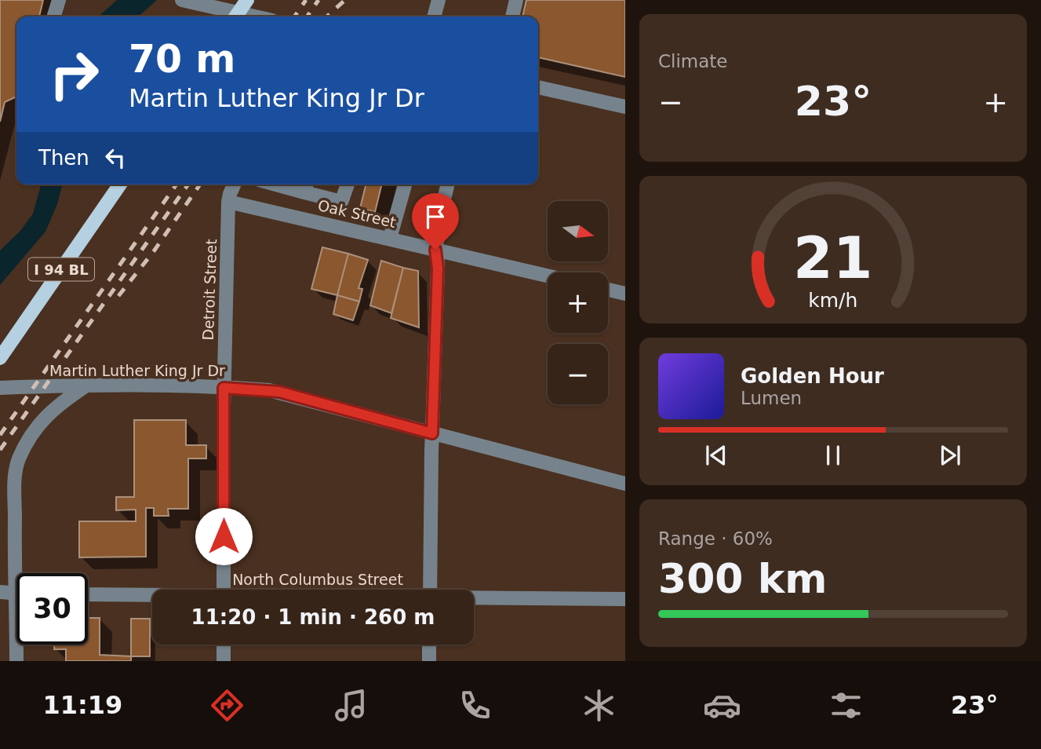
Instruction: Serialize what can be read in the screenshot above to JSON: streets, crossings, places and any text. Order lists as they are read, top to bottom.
{
  "streets": {
    "main road": ["I 94 BL"],
    "street": [
      "Oak Street",
      "Detroit Street",
      "Martin Luther King Jr Dr",
      "North Columbus Street"
    ]
  },
  "crossings": [
    ["Oak Street", "Detroit Street"],
    ["Detroit Street", "Martin Luther King Jr Dr"]
  ],
  "north": "right",
  "page": {
    "tile": [
      "Climate",
      ["Range · 60%", "300 km"]
    ],
    "turn": ["70 m", "Martin Luther King Jr Dr"],
    "heat": ["−", "23°", "+"],
    "then": "Then",
    "map_buttons": ["+", "−"],
    "song": ["Golden Hour", "Lumen"],
    "limit": "30",
    "trip": "11:20 · 1 min · 260 m",
    "tabs": ["11:19", "23°"],
    "gauge": ["21", "km/h"]
  }
}
